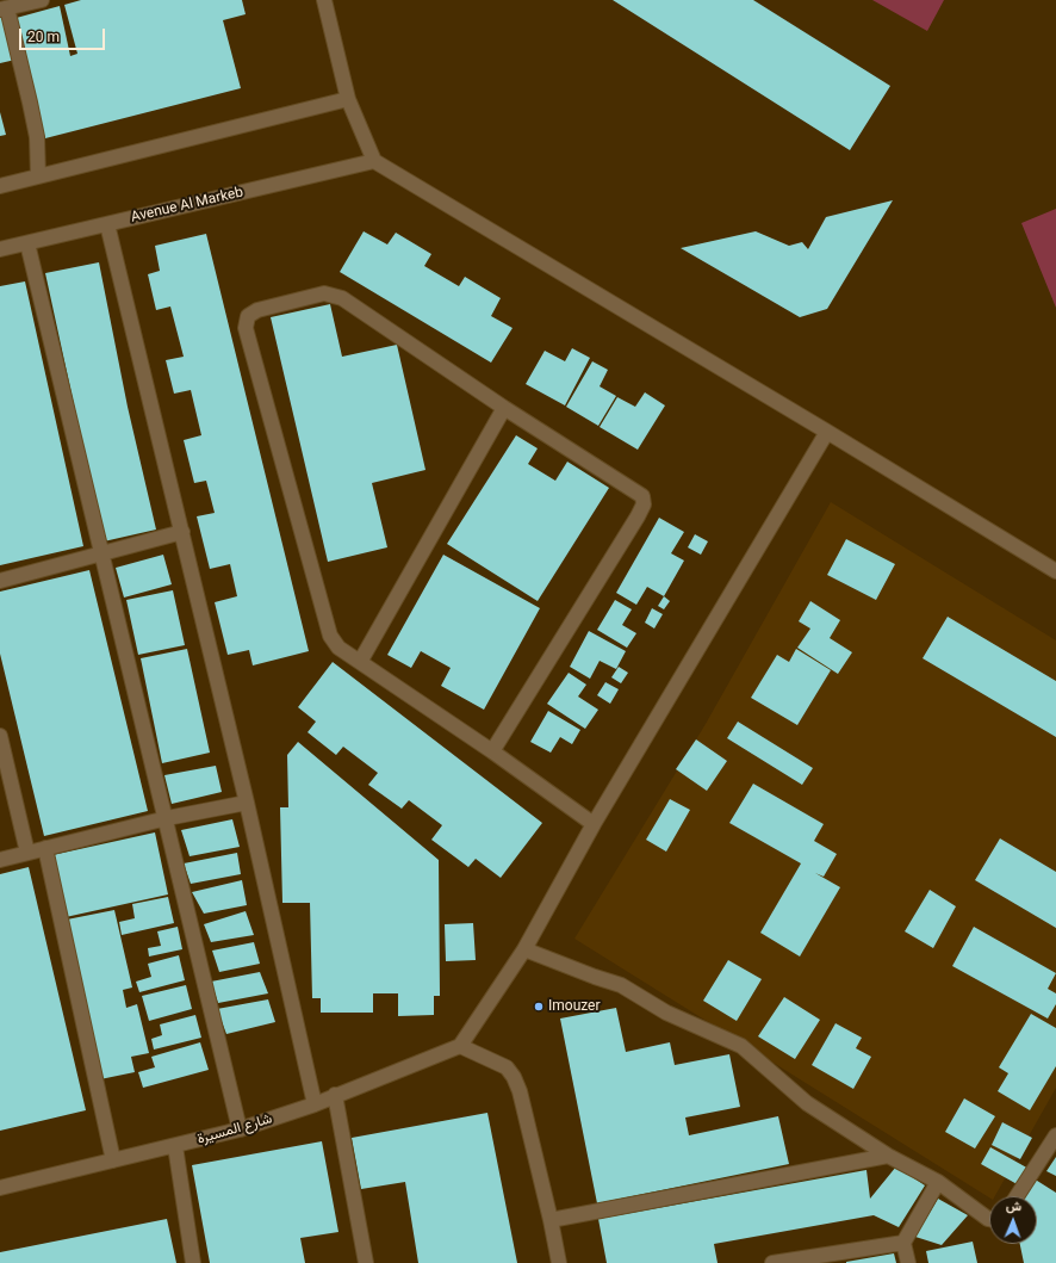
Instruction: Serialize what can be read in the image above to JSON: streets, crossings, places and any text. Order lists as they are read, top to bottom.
{
  "streets": {
    "street": ["Avenue Al Markeb", "شارع المسيرة"]
  },
  "places": ["Imouzer"],
  "scale_bar": "20 m",
  "north": "top"
}
